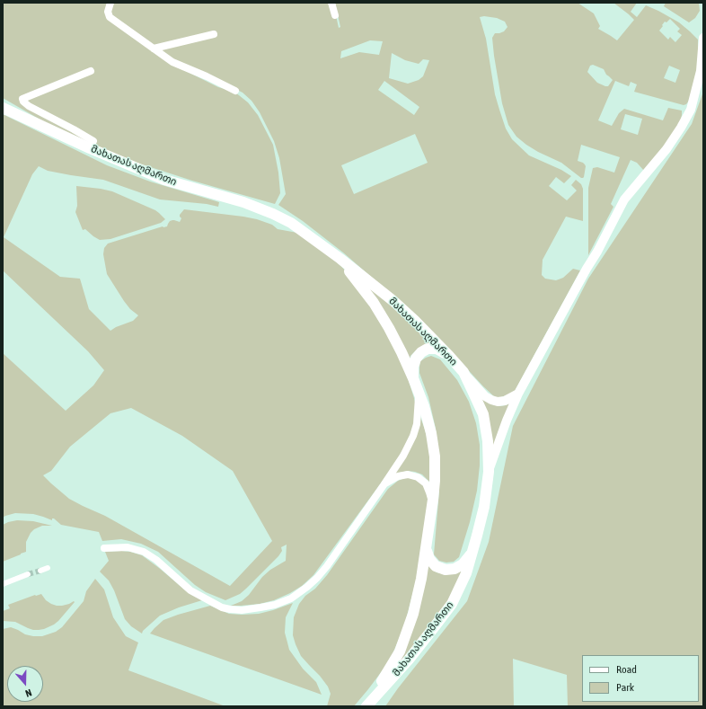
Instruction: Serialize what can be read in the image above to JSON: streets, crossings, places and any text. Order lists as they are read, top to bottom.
{
  "streets": {
    "main road": ["მახათას აღმართი"]
  },
  "legend": ["Road", "Park"],
  "north": "bottom"
}
